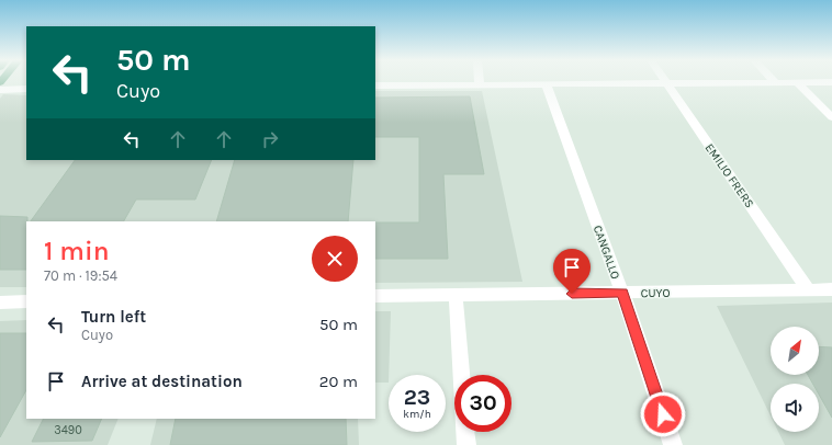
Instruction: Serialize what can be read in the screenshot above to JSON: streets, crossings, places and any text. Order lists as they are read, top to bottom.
{
  "streets": {
    "street": ["EMILIO FRERS", "CANGALLO", "CUYO"]
  },
  "crossings": [
    ["EMILIO FRERS", "CUYO"],
    ["CANGALLO", "CUYO"]
  ],
  "house_numbers": ["3490"],
  "north": "top right",
  "page": {
    "turn": ["50 m", "Cuyo"],
    "heading": ["1 min", "70 m · 19:54"],
    "list": [
      {
        "name": "Turn left",
        "note": "Cuyo",
        "value": "50 m"
      },
      {
        "name": "Arrive at destination",
        "value": "20 m"
      }
    ],
    "speed": "23 km/h",
    "limit": "30"
  }
}
